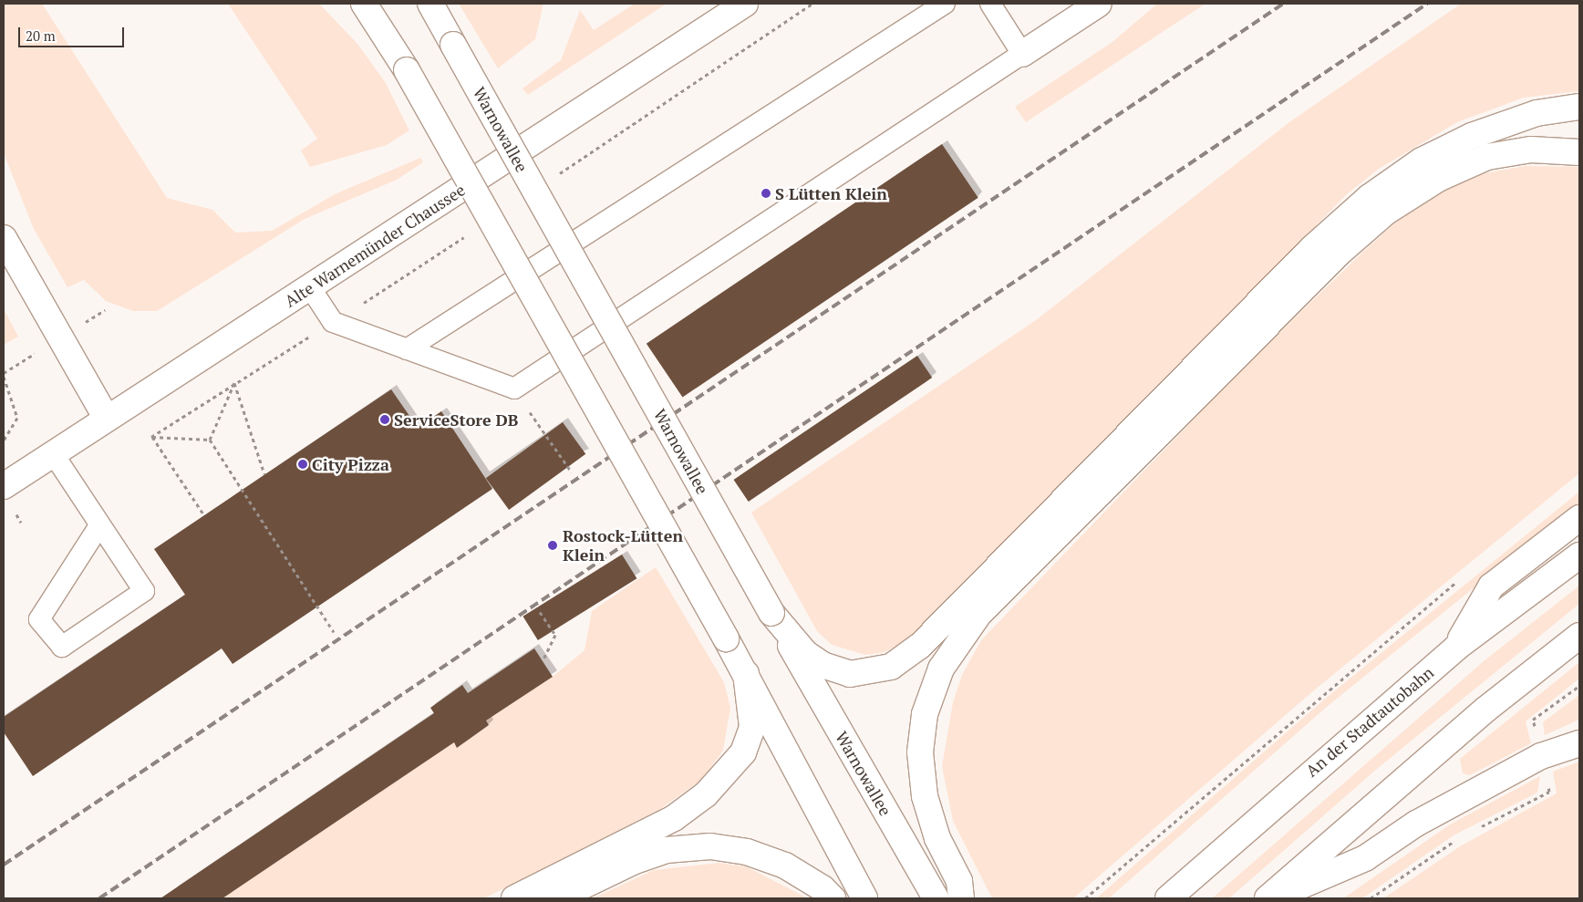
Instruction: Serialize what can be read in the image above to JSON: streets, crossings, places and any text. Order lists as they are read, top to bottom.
{
  "streets": {
    "main road": ["Warnowallee", "Alte Warnemünder Chaussee", "An der Stadtautobahn"]
  },
  "places": [
    "S Lütten Klein",
    "ServiceStore DB",
    "City Pizza",
    "Rostock-Lütten Klein"
  ],
  "scale_bar": "20 m"
}
